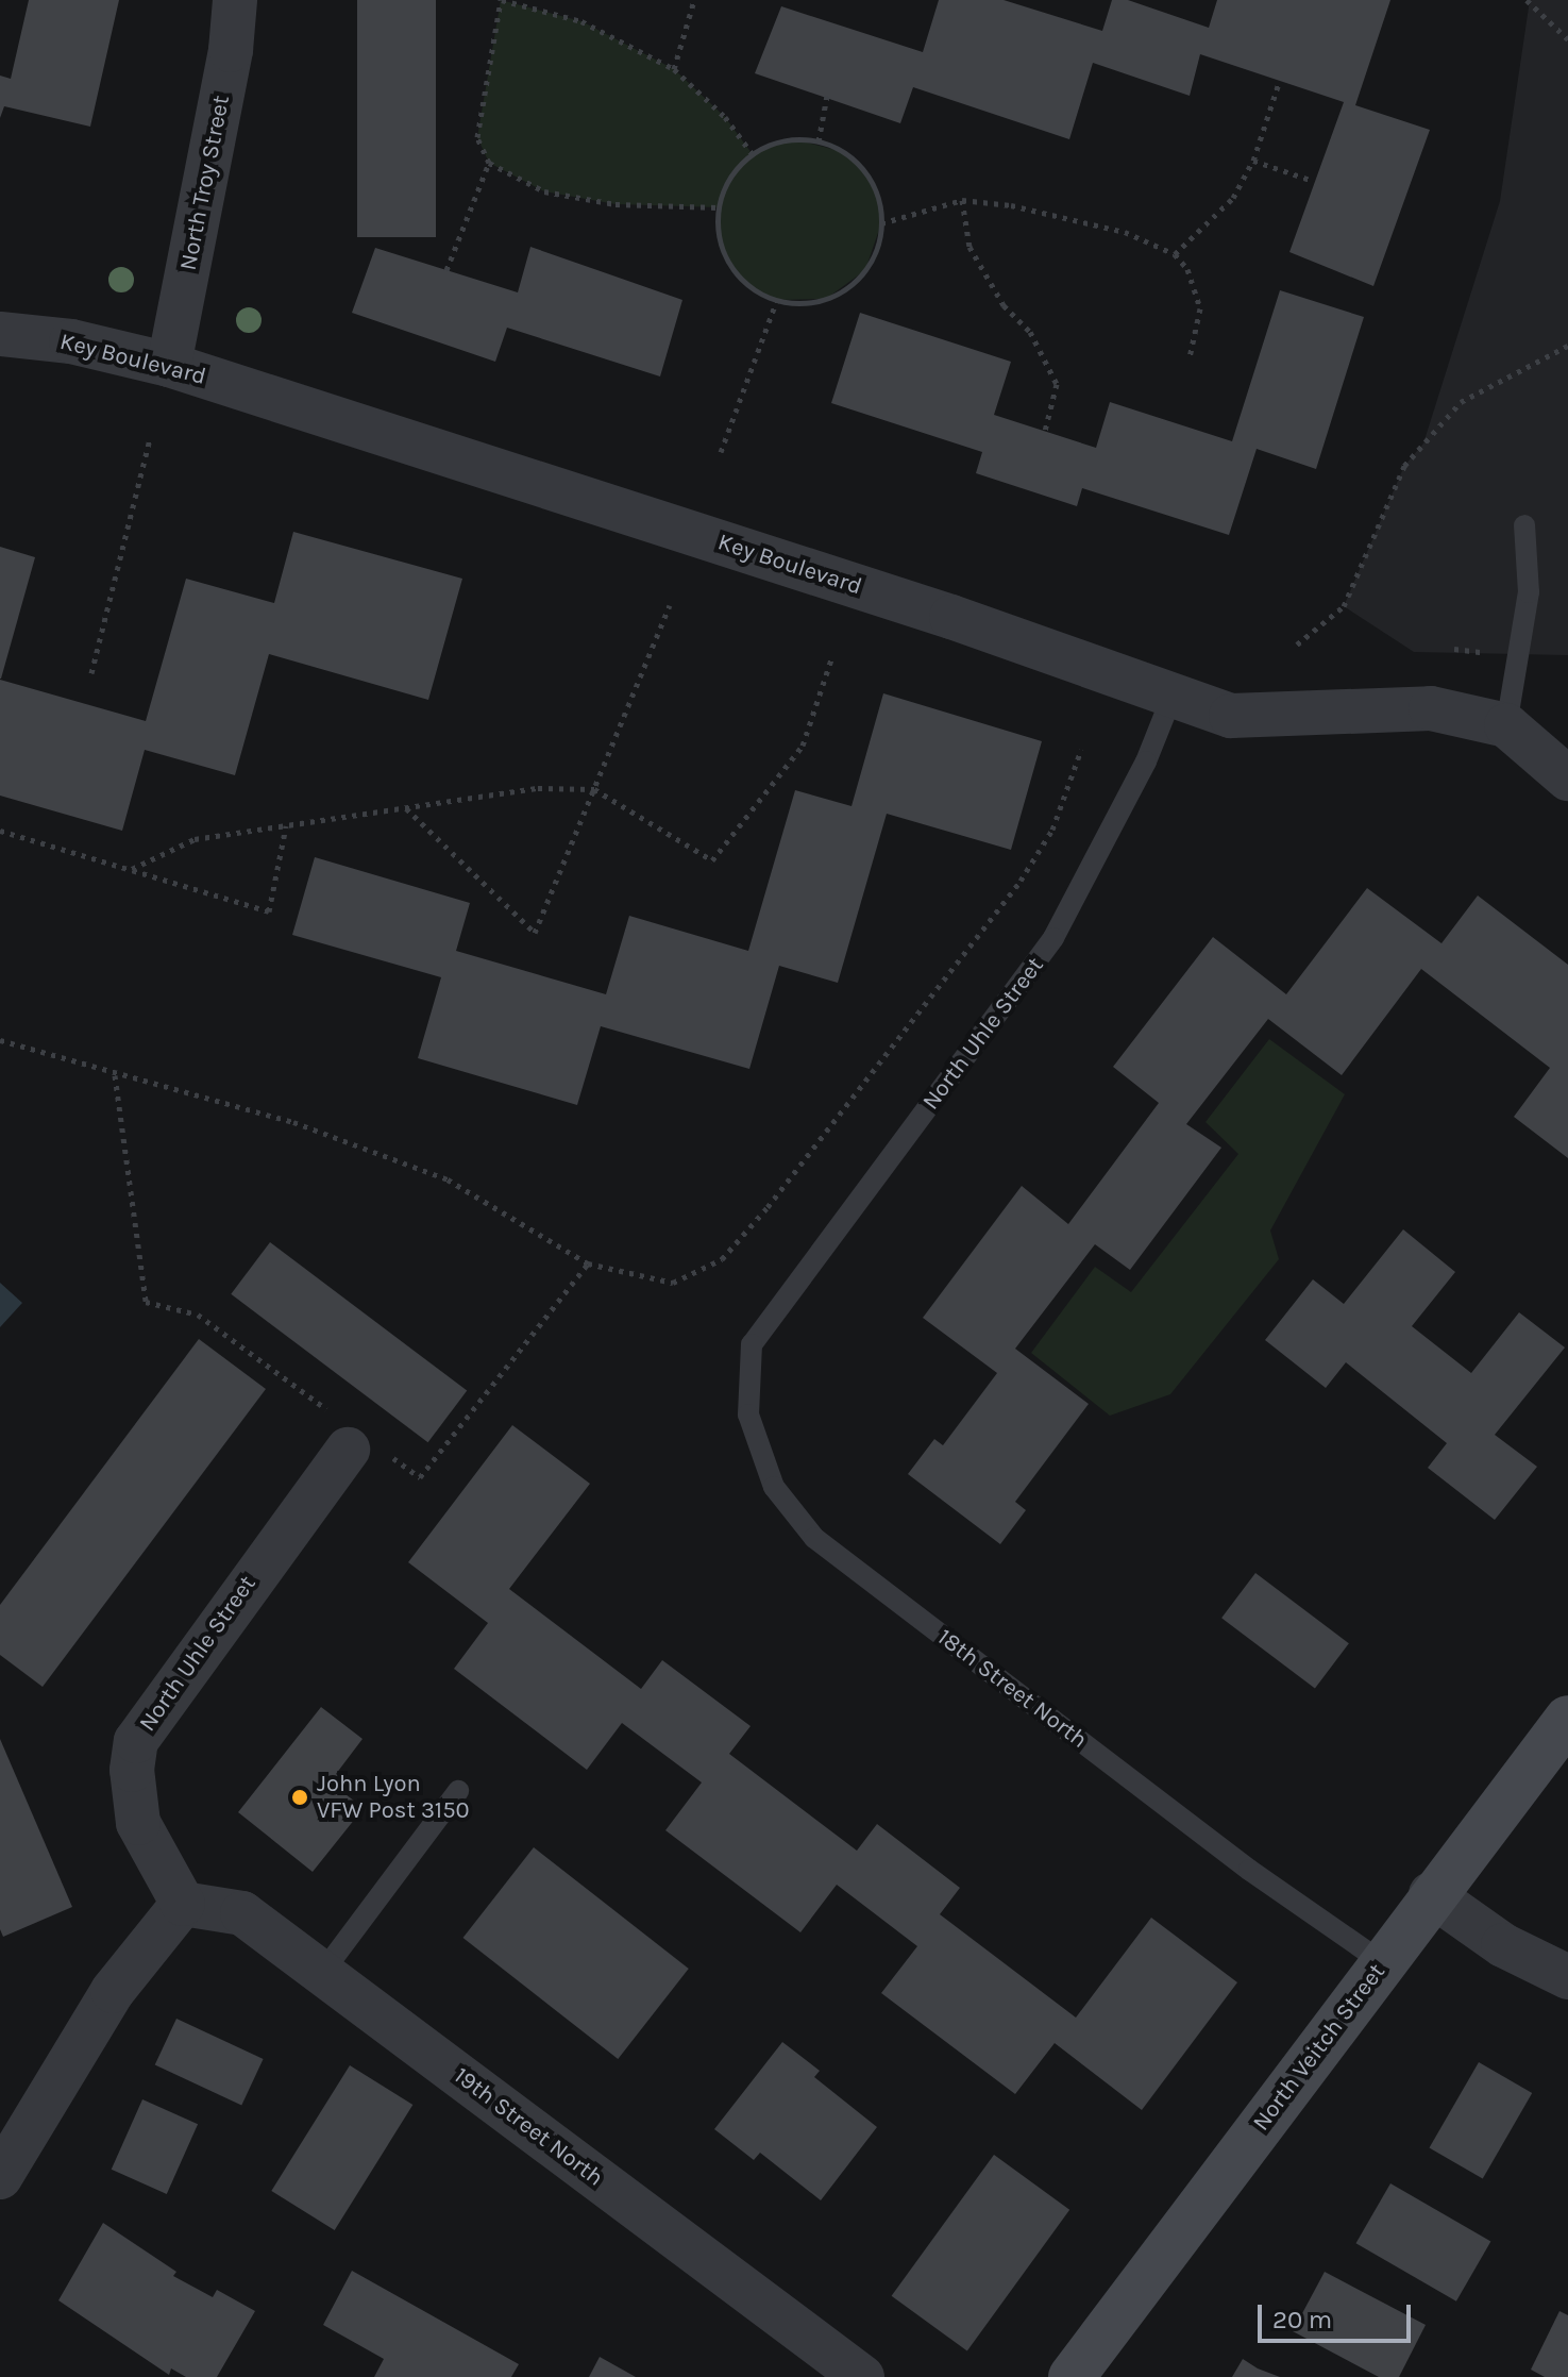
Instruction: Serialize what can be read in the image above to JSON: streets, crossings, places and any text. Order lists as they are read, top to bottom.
{
  "streets": {
    "main road": ["North Veitch Street"],
    "street": [
      "North Troy Street",
      "Key Boulevard",
      "North Uhle Street",
      "19th Street North"
    ],
    "lane": ["18th Street North"]
  },
  "crossings": [
    ["North Troy Street", "Key Boulevard"],
    ["Key Boulevard", "North Uhle Street"],
    ["North Uhle Street", "18th Street North"],
    ["North Uhle Street", "19th Street North"],
    ["18th Street North", "North Veitch Street"]
  ],
  "places": ["John Lyon VFW Post 3150"],
  "scale_bar": "20 m"
}
